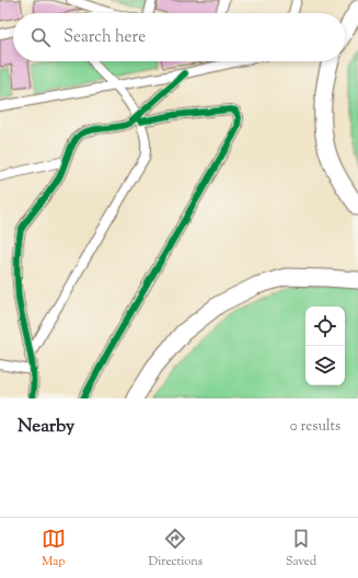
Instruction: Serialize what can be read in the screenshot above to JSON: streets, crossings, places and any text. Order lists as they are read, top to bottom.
{
  "page": {
    "search": "Search here",
    "heading": ["Nearby", "0 results"],
    "nav": ["Map", "Directions", "Saved"]
  }
}
